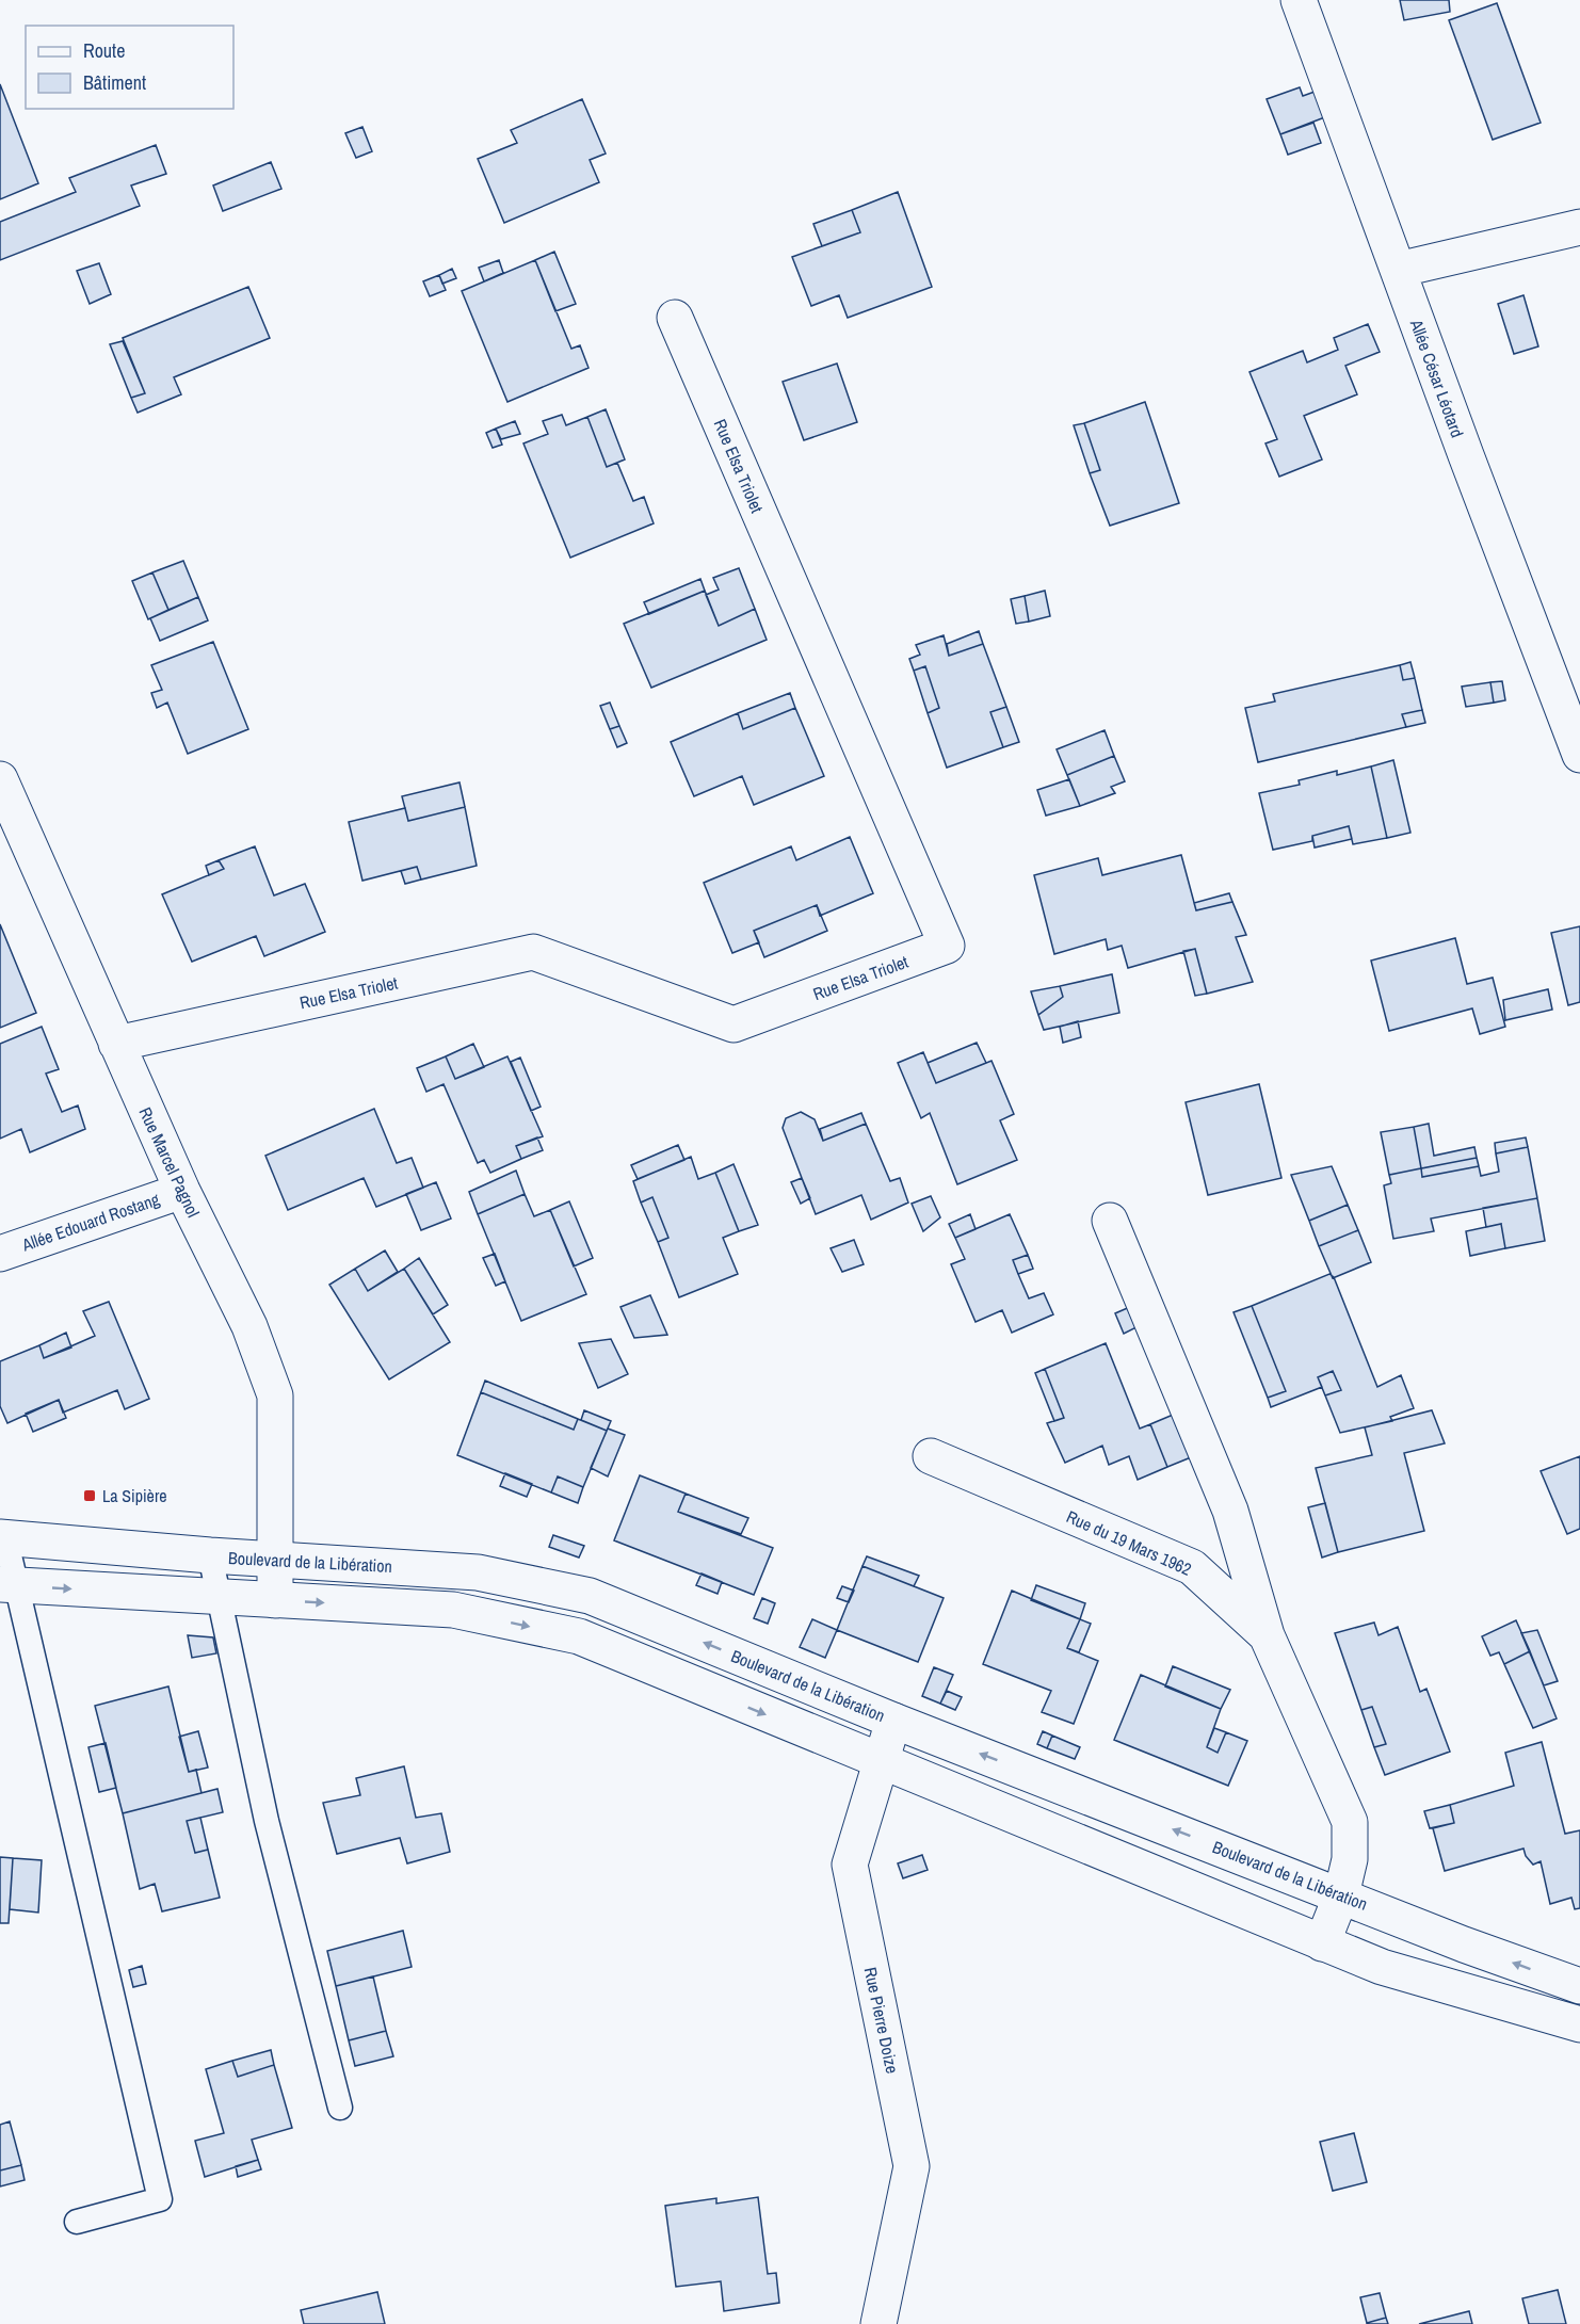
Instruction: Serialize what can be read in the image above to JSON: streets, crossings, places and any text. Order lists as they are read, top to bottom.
{
  "streets": {
    "street": [
      "Allée César Léotard",
      "Rue Elsa Triolet",
      "Rue Marcel Pagnol",
      "Allée Edouard Rostang",
      "Rue du 19 Mars 1962",
      "Boulevard de la Libération",
      "Rue Pierre Doize"
    ]
  },
  "crossings": [
    ["Rue Elsa Triolet", "Rue Marcel Pagnol"],
    ["Rue Marcel Pagnol", "Allée Edouard Rostang"],
    ["Rue Marcel Pagnol", "Boulevard de la Libération"],
    ["Rue du 19 Mars 1962", "Boulevard de la Libération"],
    ["Boulevard de la Libération", "Rue Pierre Doize"]
  ],
  "places": {
    "transit": ["La Sipière"]
  },
  "legend": ["Route", "Bâtiment"]
}
